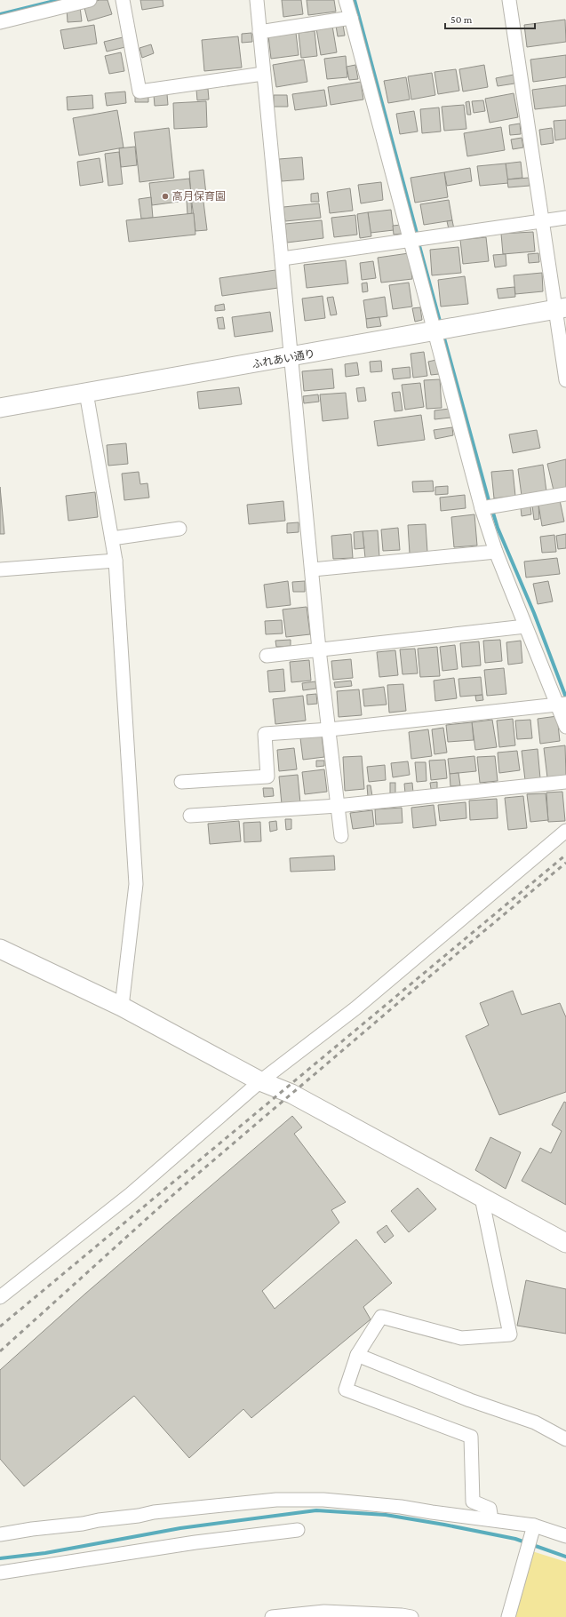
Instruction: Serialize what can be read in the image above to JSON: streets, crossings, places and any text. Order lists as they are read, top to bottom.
{
  "streets": {
    "street": ["ふれあい通り"]
  },
  "places": ["高月保育園"],
  "scale_bar": "50 m"
}
